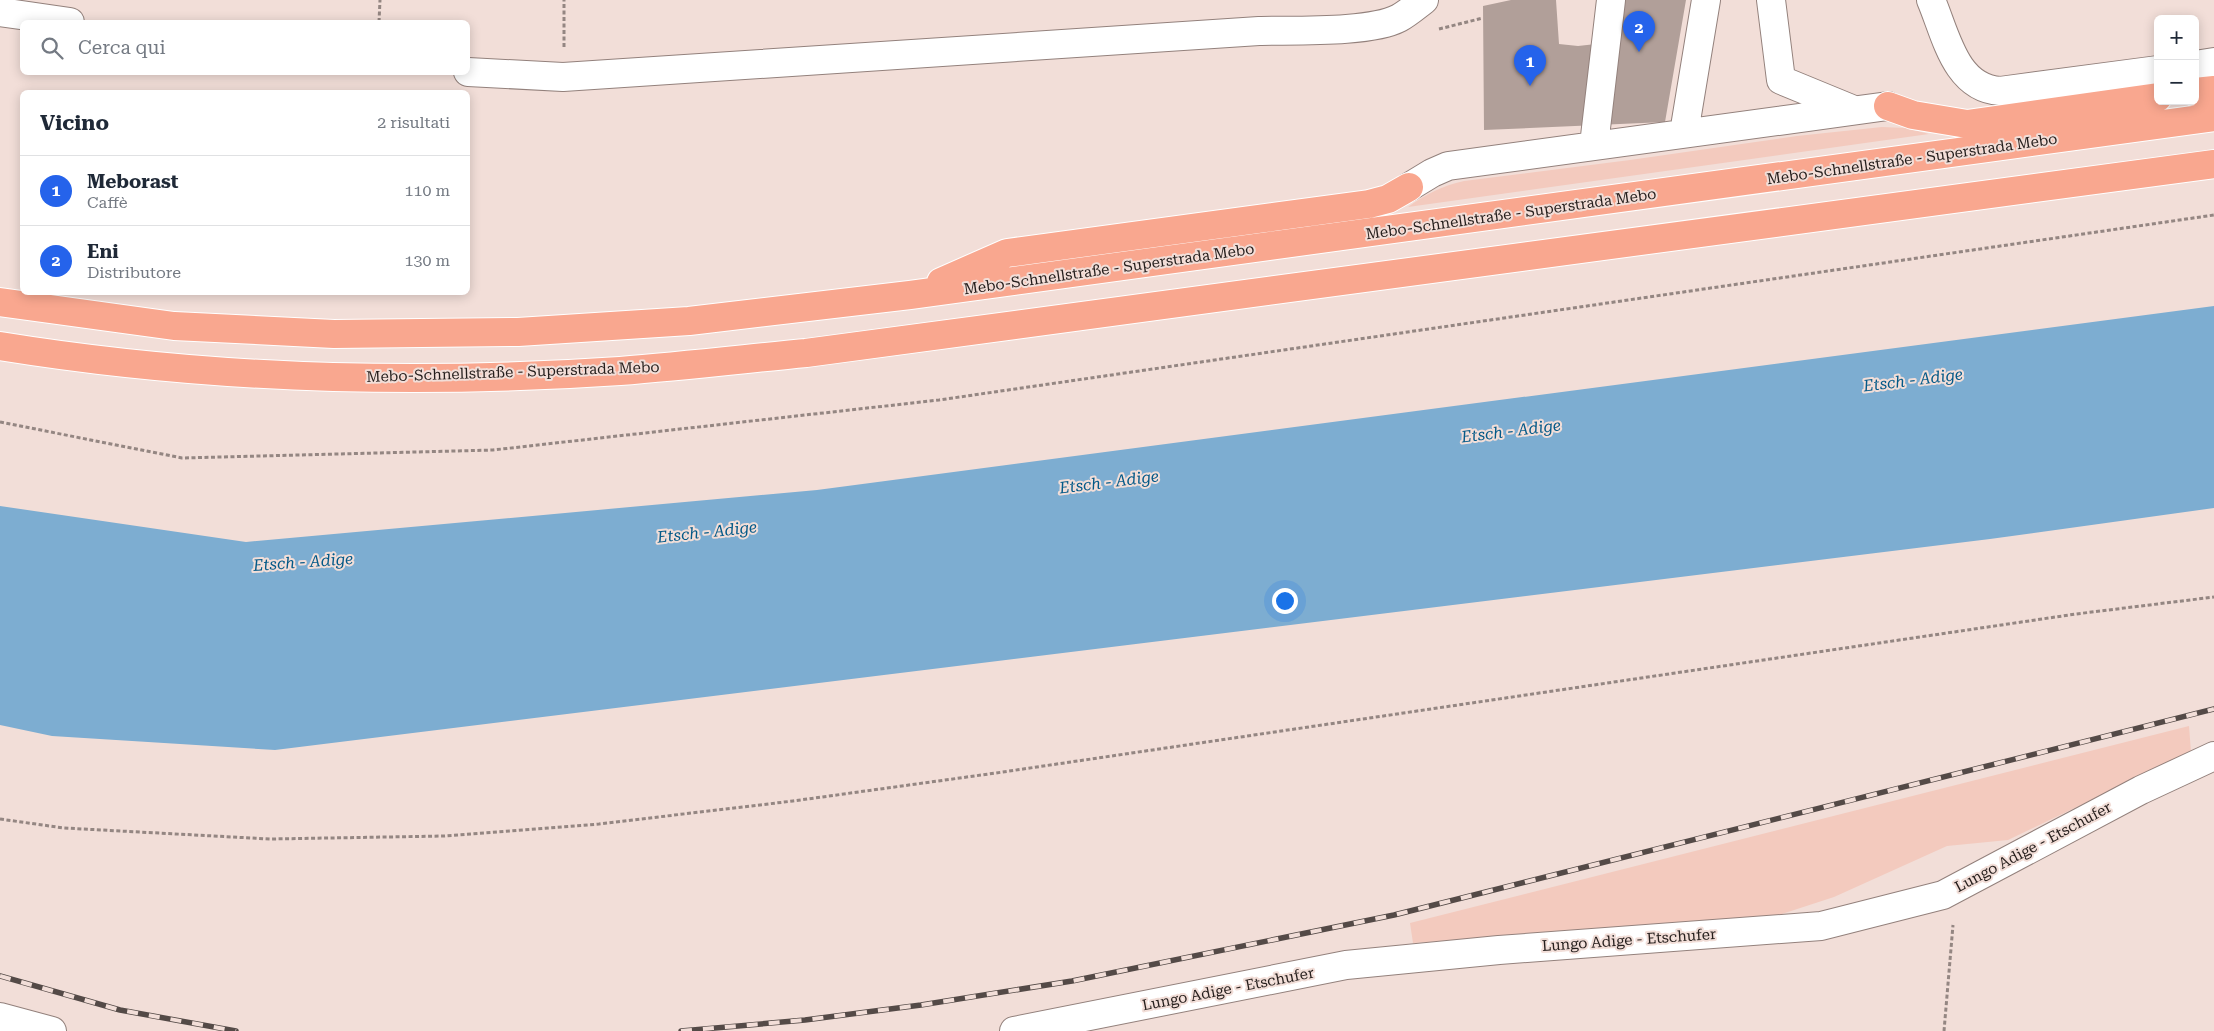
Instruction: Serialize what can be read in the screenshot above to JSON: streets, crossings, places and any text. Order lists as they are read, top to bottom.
{
  "streets": {
    "highway": ["Mebo-Schnellstraße - Superstrada Mebo"],
    "street": ["Lungo Adige - Etschufer"]
  },
  "water": ["Etsch - Adige"],
  "page": {
    "pins": ["2", "1"],
    "map_buttons": ["+", "−"],
    "search": "Cerca qui",
    "heading": ["Vicino", "2 risultati"],
    "list": [
      {
        "mark": "1",
        "name": "Meborast",
        "note": "Caffè",
        "value": "110 m"
      },
      {
        "mark": "2",
        "name": "Eni",
        "note": "Distributore",
        "value": "130 m"
      }
    ]
  }
}
